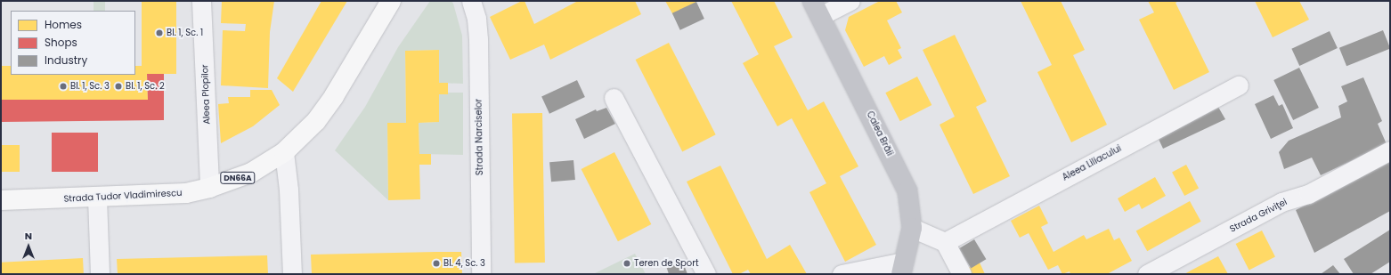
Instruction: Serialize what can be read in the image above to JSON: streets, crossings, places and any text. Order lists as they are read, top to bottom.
{
  "streets": {
    "main road": ["Calea Brăii", "DN66A", "Strada Tudor Vladimirescu"],
    "street": [
      "Aleea Plopilor",
      "Strada Narciselor",
      "Aleea Liliacului",
      "Strada Griviţei"
    ]
  },
  "crossings": [
    ["Aleea Plopilor", "Strada Tudor Vladimirescu"]
  ],
  "places": [
    "Bl. 1, Sc. 1",
    "Bl. 1, Sc. 3",
    "Bl. 1, Sc. 2",
    "Bl. 4, Sc. 3",
    "Teren de Sport"
  ],
  "legend": ["Homes", "Shops", "Industry"],
  "north": "top"
}
